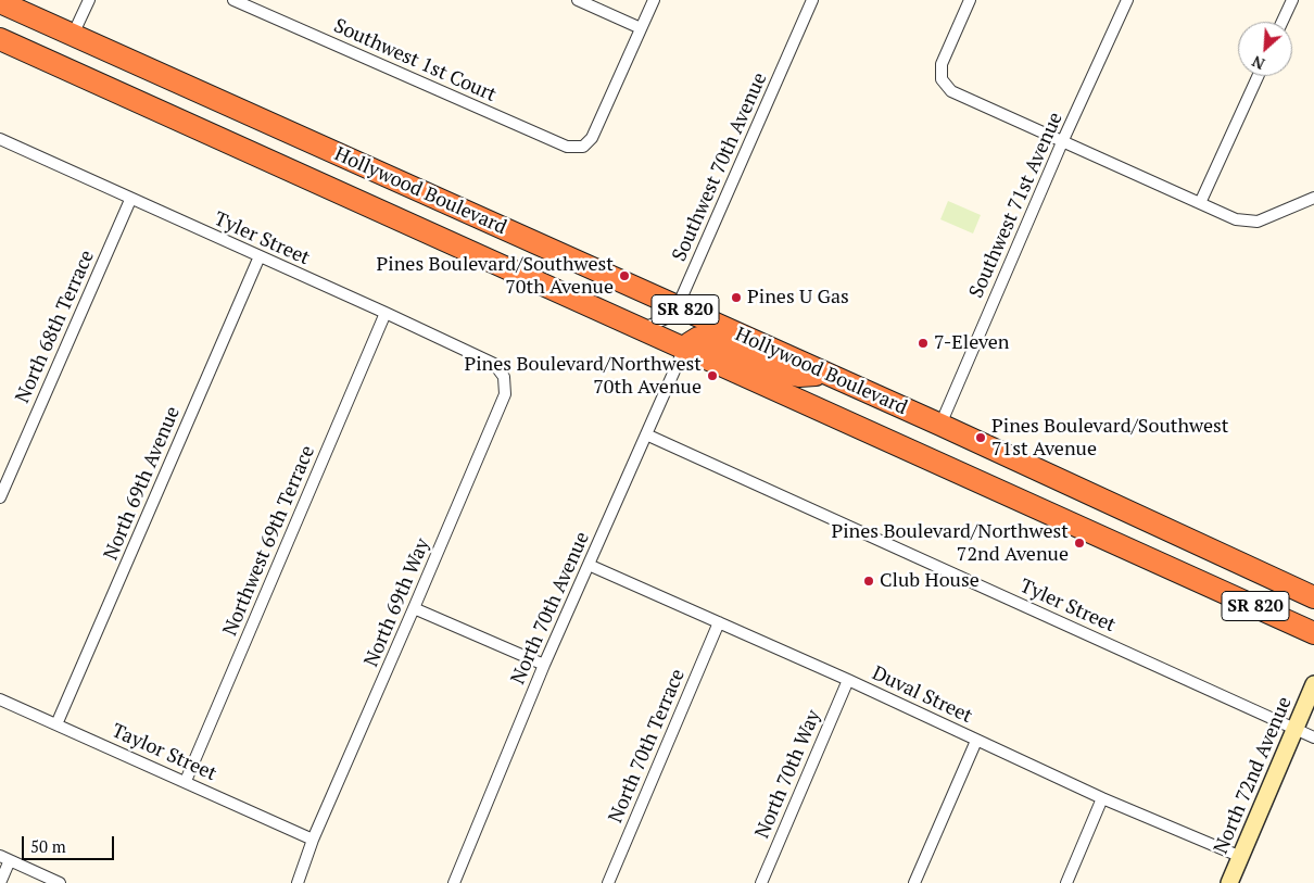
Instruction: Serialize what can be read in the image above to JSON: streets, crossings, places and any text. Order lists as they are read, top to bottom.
{
  "streets": {
    "highway": ["Hollywood Boulevard", "SR 820"],
    "street": [
      "Southwest 1st Court",
      "Southwest 70th Avenue",
      "Southwest 71st Avenue",
      "Tyler Street",
      "North 68th Terrace",
      "North 69th Avenue",
      "Northwest 69th Terrace",
      "North 69th Way",
      "North 70th Avenue",
      "Duval Street",
      "North 70th Terrace",
      "Taylor Street",
      "North 70th Way",
      "North 72nd Avenue"
    ]
  },
  "crossings": [
    ["Southwest 70th Avenue", "Hollywood Boulevard"],
    ["Hollywood Boulevard", "Southwest 71st Avenue"],
    ["Hollywood Boulevard", "North 70th Avenue"],
    ["Tyler Street", "North 68th Terrace"],
    ["Tyler Street", "North 69th Avenue"],
    ["Tyler Street", "Northwest 69th Terrace"],
    ["Tyler Street", "North 69th Way"],
    ["Tyler Street", "North 70th Avenue"],
    ["Tyler Street", "North 72nd Avenue"],
    ["North 69th Avenue", "Taylor Street"],
    ["Northwest 69th Terrace", "Taylor Street"],
    ["North 69th Way", "Taylor Street"],
    ["North 70th Avenue", "Duval Street"],
    ["Duval Street", "North 70th Terrace"],
    ["Duval Street", "North 70th Way"],
    ["Duval Street", "North 72nd Avenue"]
  ],
  "places": [
    "Pines Boulevard/Southwest 70th Avenue",
    "Pines U Gas",
    "7-Eleven",
    "Pines Boulevard/Northwest 70th Avenue",
    "Pines Boulevard/Southwest 71st Avenue",
    "Pines Boulevard/Northwest 72nd Avenue",
    "Club House"
  ],
  "scale_bar": "50 m",
  "north": "bottom left"
}
